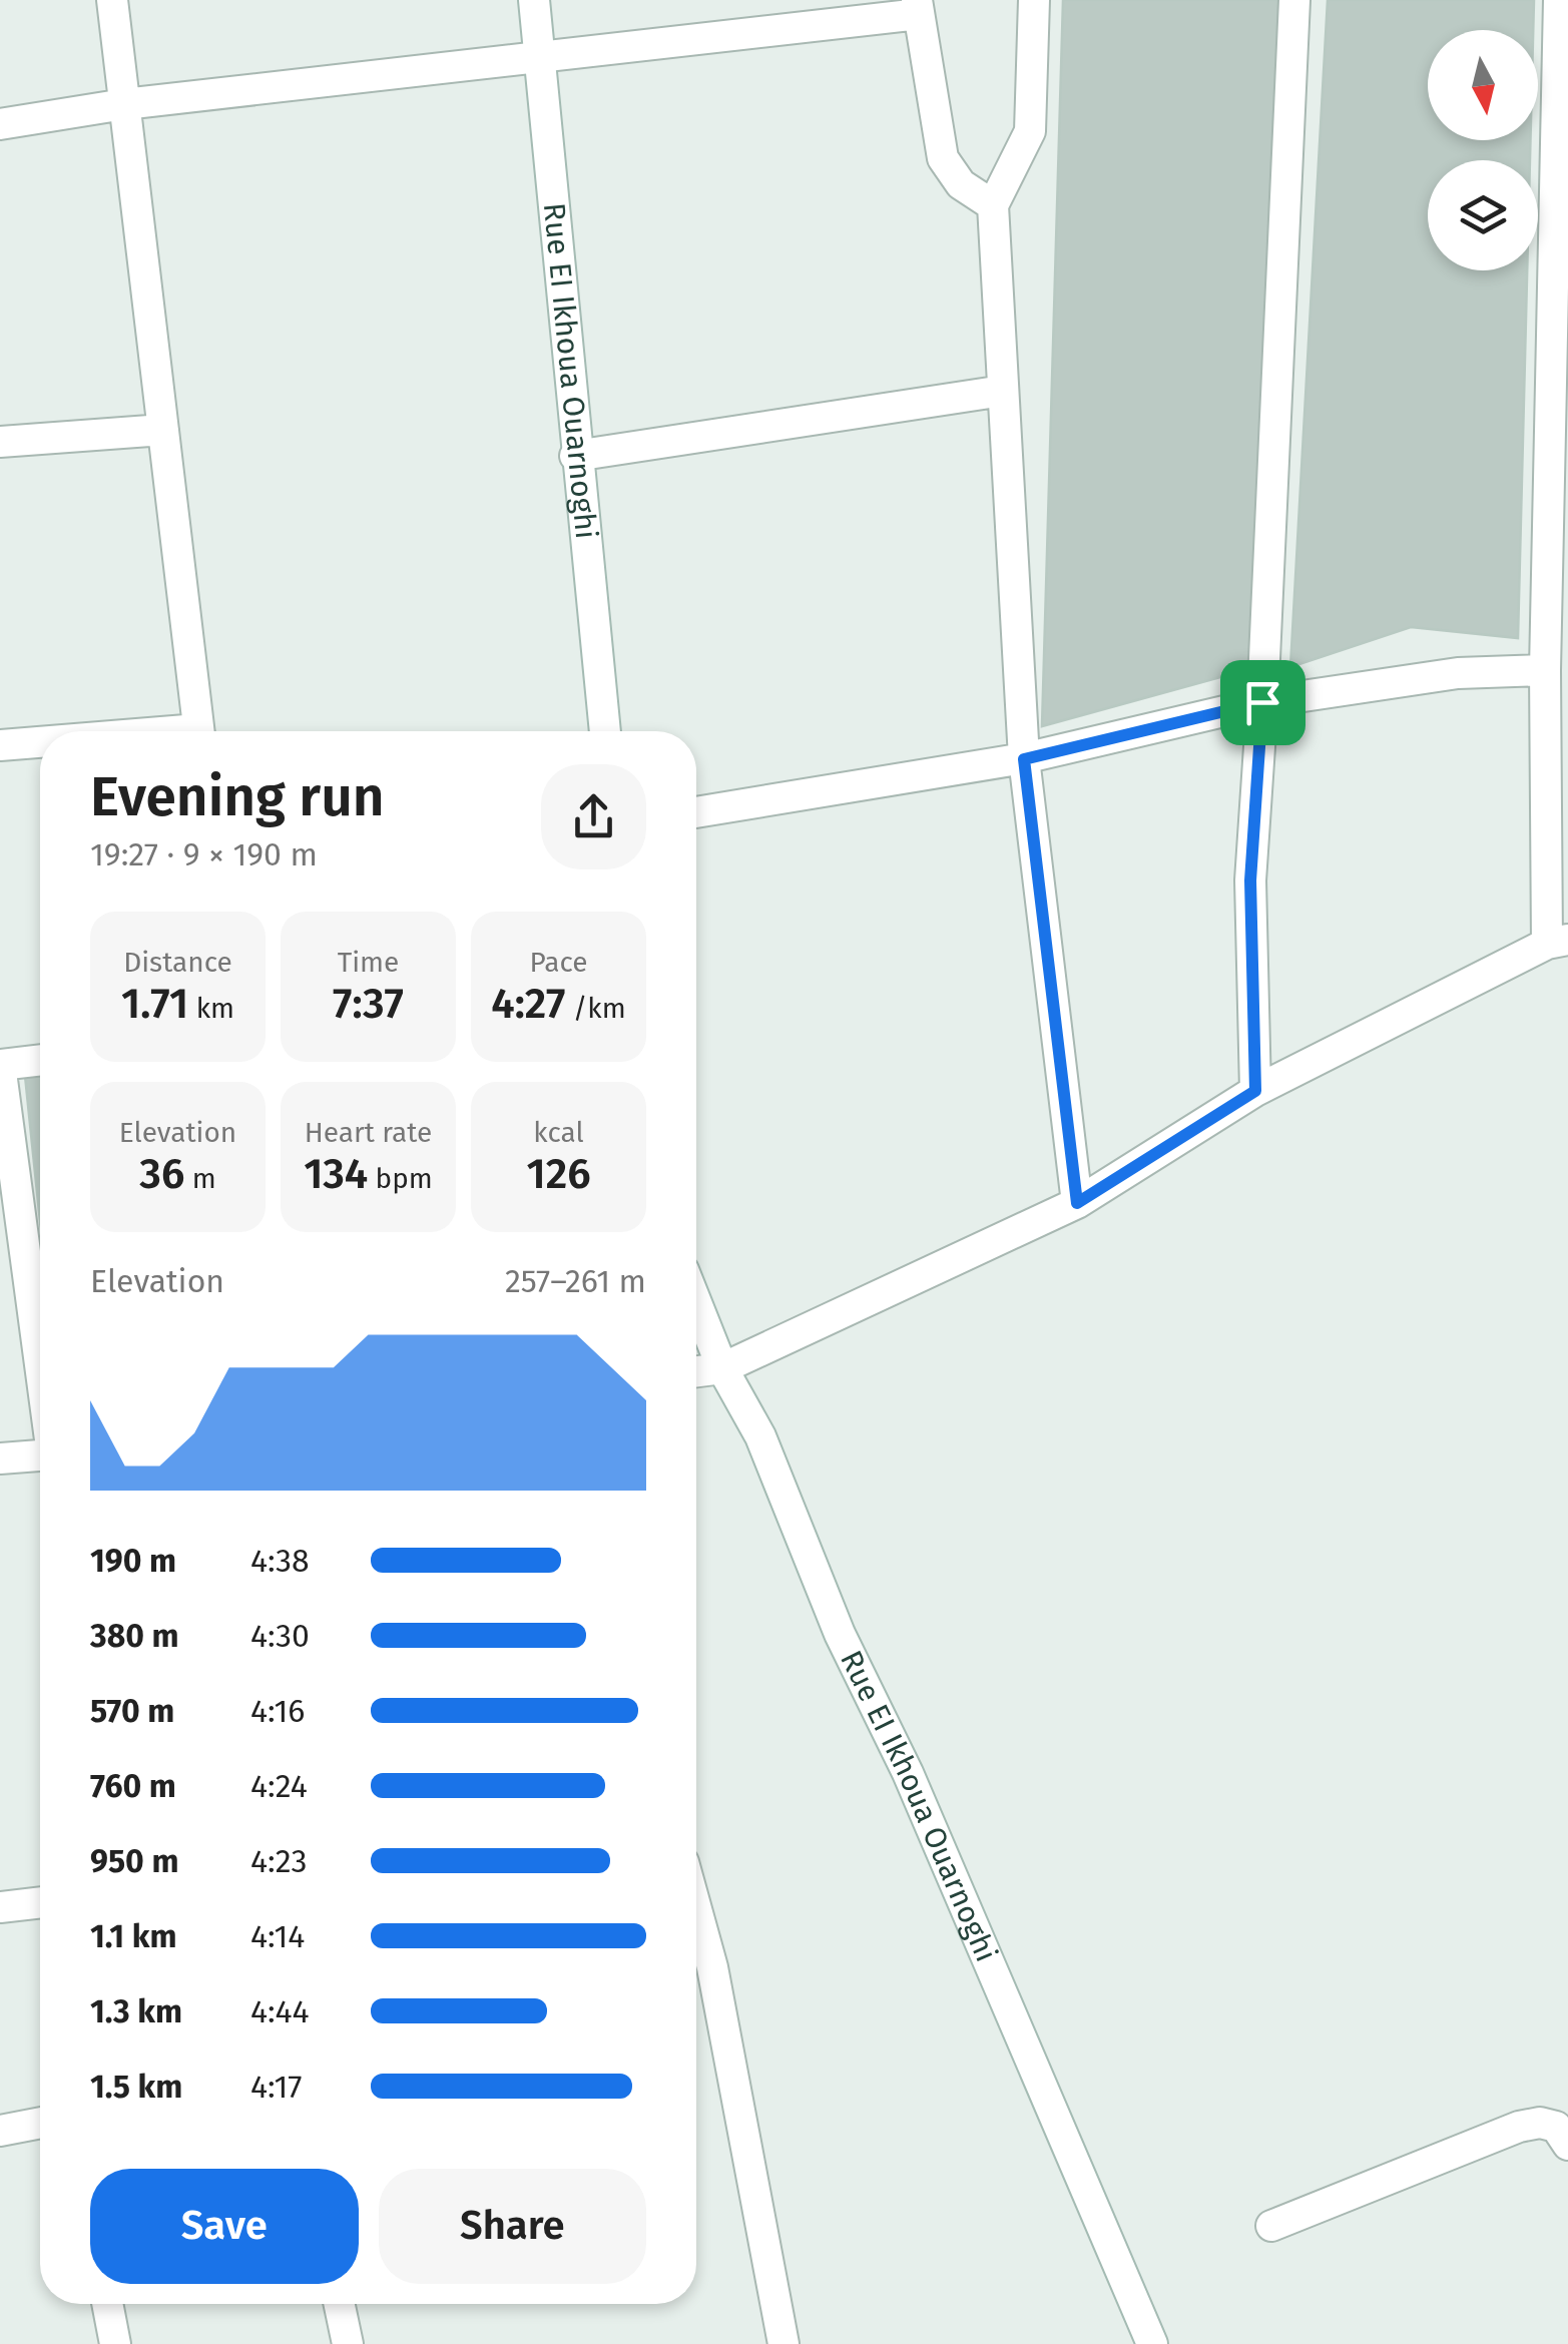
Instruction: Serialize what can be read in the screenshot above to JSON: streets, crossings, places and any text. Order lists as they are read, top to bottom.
{
  "streets": {
    "street": ["Rue EI Ikhoua Ouarnoghi"]
  },
  "north": "bottom",
  "page": {
    "heading": ["Evening run", "19:27 · 9 × 190 m"],
    "stats": [
      ["Distance", "1.71 km"],
      ["Time", "7:37"],
      ["Pace", "4:27 /km"],
      ["Elevation", "36 m"],
      ["Heart rate", "134 bpm"],
      ["kcal", "126"]
    ],
    "chart": ["Elevation", "257–261 m"],
    "list": [
      {
        "name": "190 m",
        "note": "4:38"
      },
      {
        "name": "380 m",
        "note": "4:30"
      },
      {
        "name": "570 m",
        "note": "4:16"
      },
      {
        "name": "760 m",
        "note": "4:24"
      },
      {
        "name": "950 m",
        "note": "4:23"
      },
      {
        "name": "1.1 km",
        "note": "4:14"
      },
      {
        "name": "1.3 km",
        "note": "4:44"
      },
      {
        "name": "1.5 km",
        "note": "4:17"
      }
    ],
    "buttons": ["Save", "Share"]
  }
}
